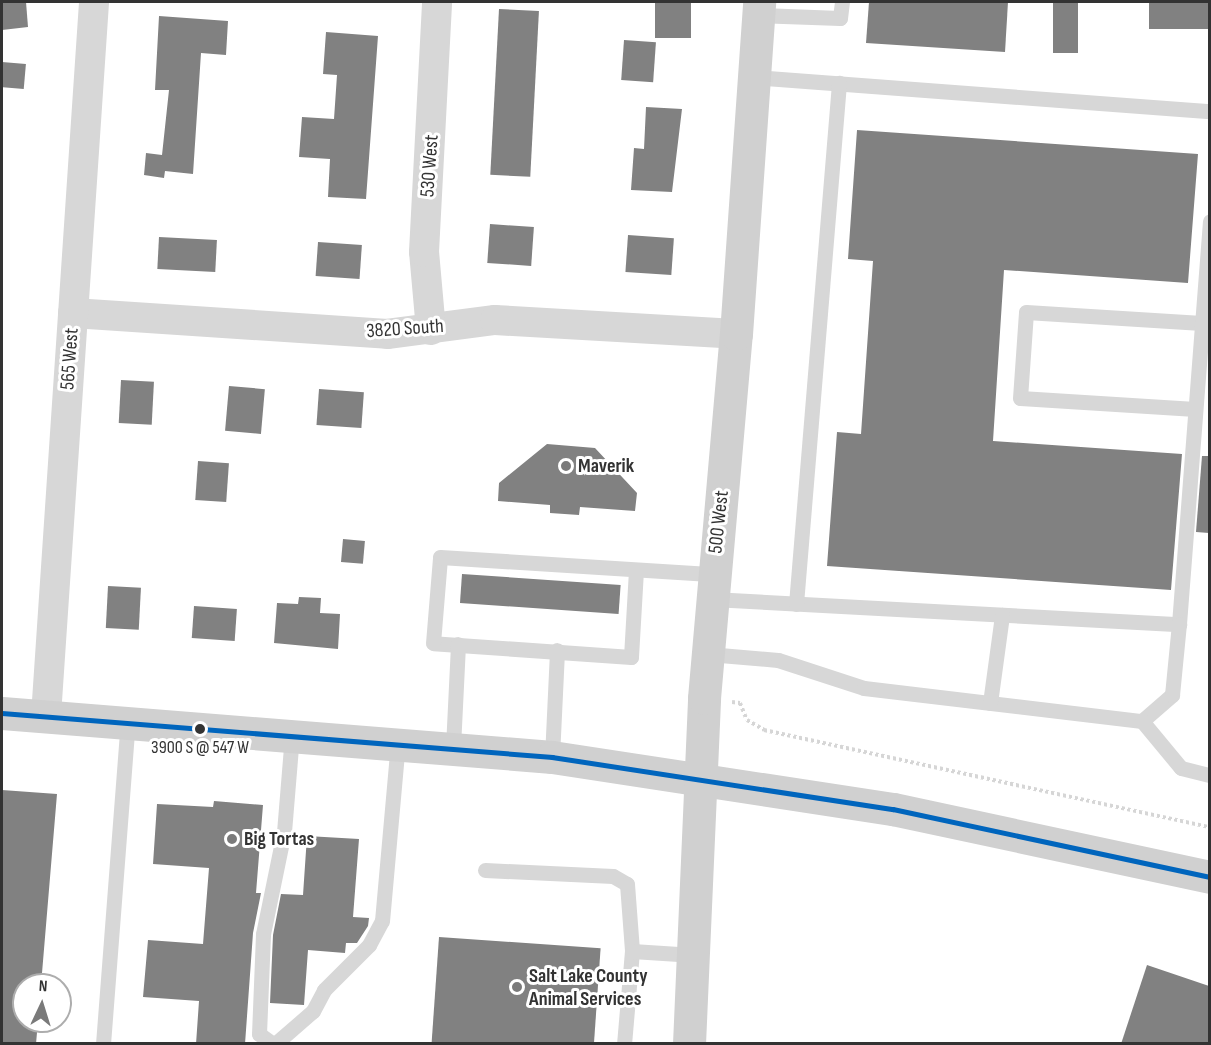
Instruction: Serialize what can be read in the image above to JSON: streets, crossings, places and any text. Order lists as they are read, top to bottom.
{
  "streets": {
    "main road": ["500 West"],
    "street": ["530 West", "3820 South", "565 West"]
  },
  "crossings": [
    ["530 West", "3820 South"],
    ["3820 South", "565 West"],
    ["3820 South", "500 West"]
  ],
  "places": [
    "Maverik",
    "3900 S @ 547 W",
    "Big Tortas",
    "Salt Lake County Animal Services"
  ],
  "north": "top"
}
